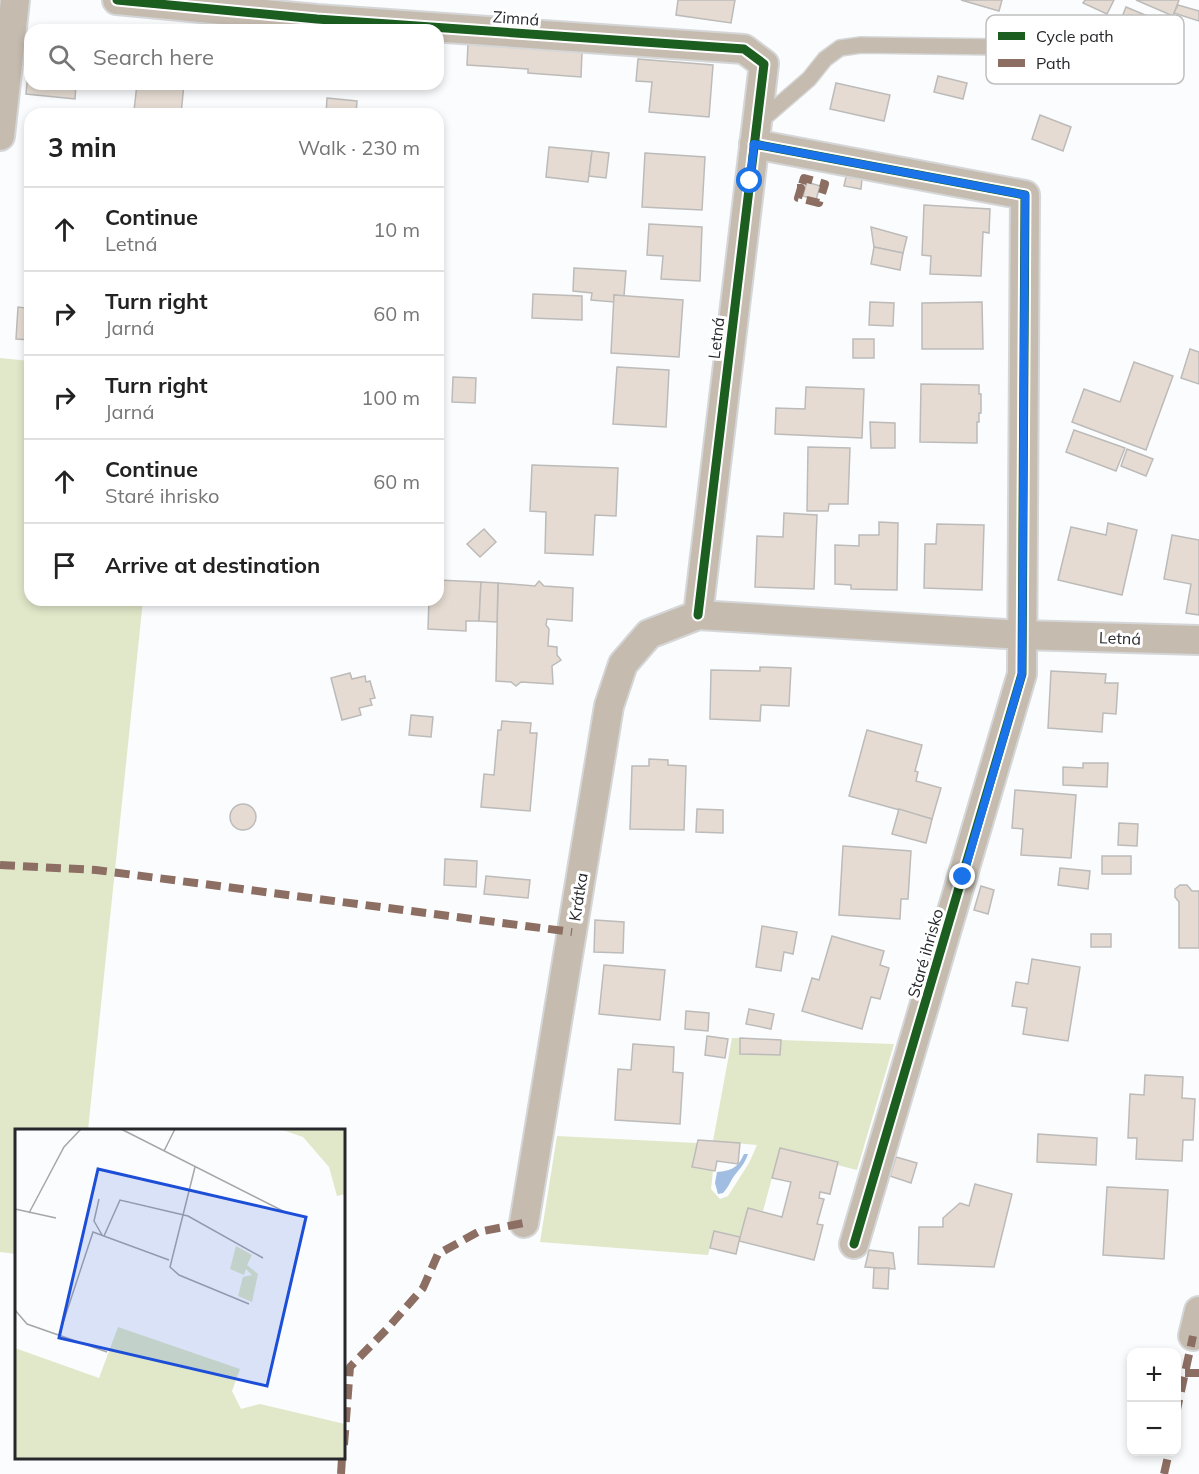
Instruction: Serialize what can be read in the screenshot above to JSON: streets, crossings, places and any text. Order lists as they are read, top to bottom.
{
  "streets": {
    "street": [
      "Zimná",
      "Letná",
      "Krátka",
      "Staré ihrisko"
    ]
  },
  "crossings": [
    ["Zimná", "Letná"],
    ["Letná", "Krátka"],
    ["Letná", "Staré ihrisko"]
  ],
  "legend": ["Cycle path", "Path"],
  "page": {
    "search": "Search here",
    "heading": ["3 min", "Walk · 230 m"],
    "list": [
      ["Continue", "Letná", "10 m"],
      ["Turn right", "Jarná", "60 m"],
      ["Turn right", "Jarná", "100 m"],
      ["Continue", "Staré ihrisko", "60 m"],
      "Arrive at destination"
    ],
    "map_buttons": ["+", "−"]
  }
}
